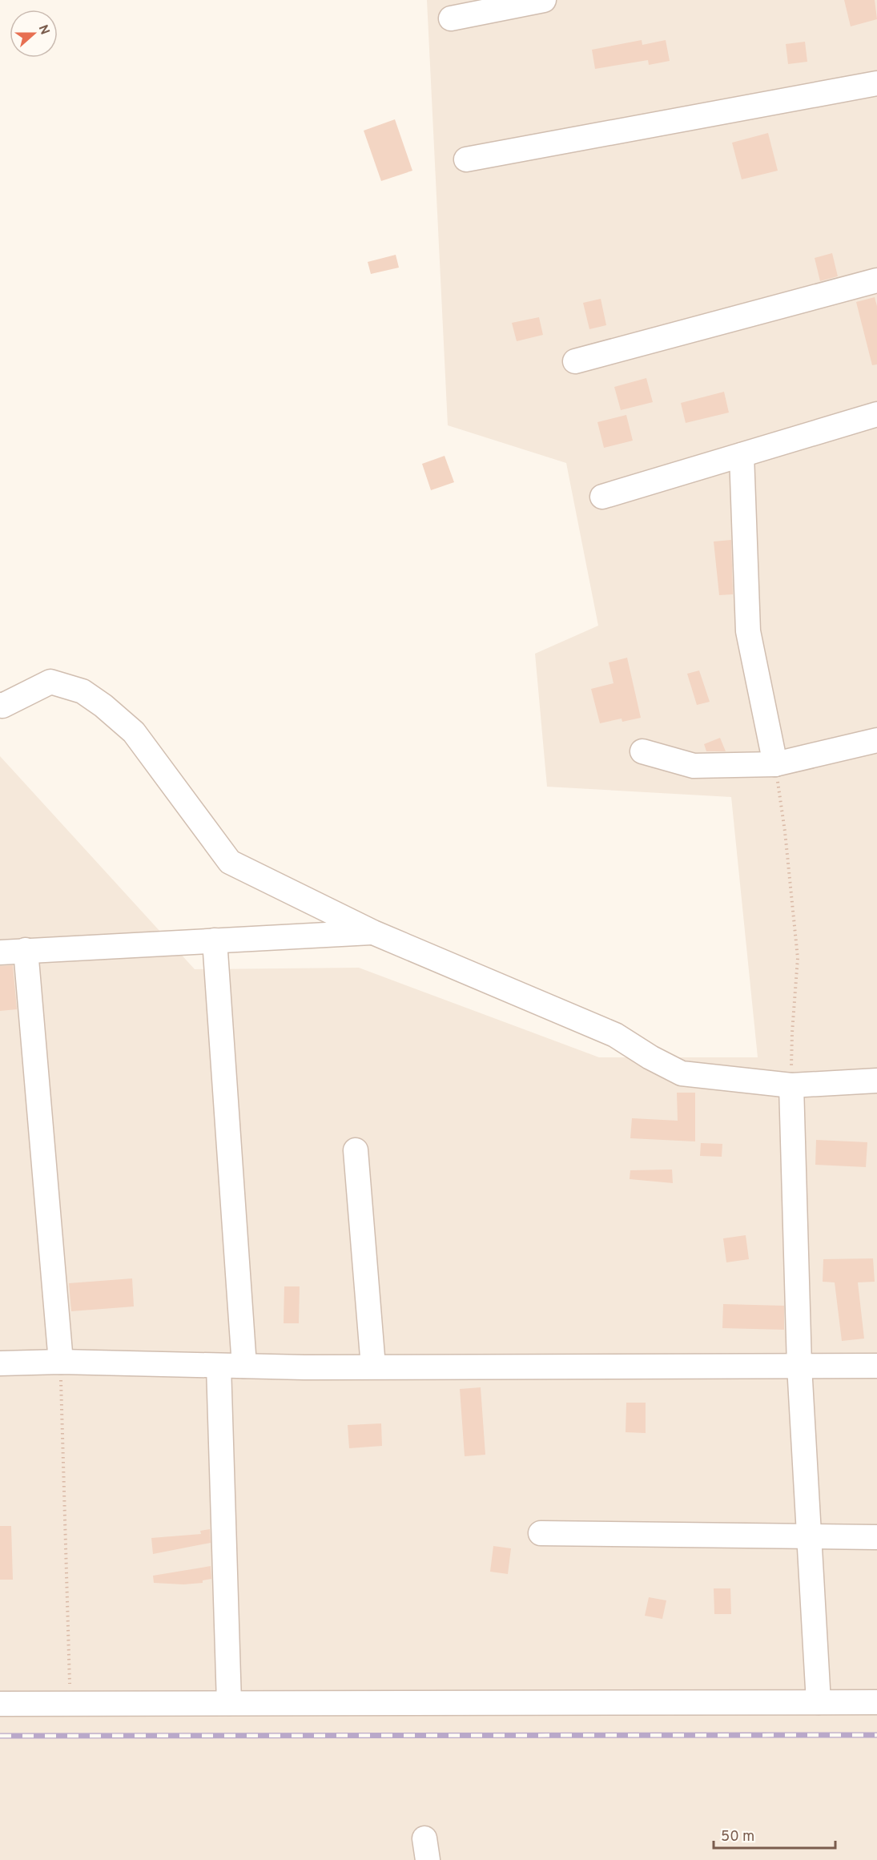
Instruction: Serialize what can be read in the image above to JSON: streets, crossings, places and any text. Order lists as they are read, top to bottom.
{
  "scale_bar": "50 m",
  "north": "right"
}
